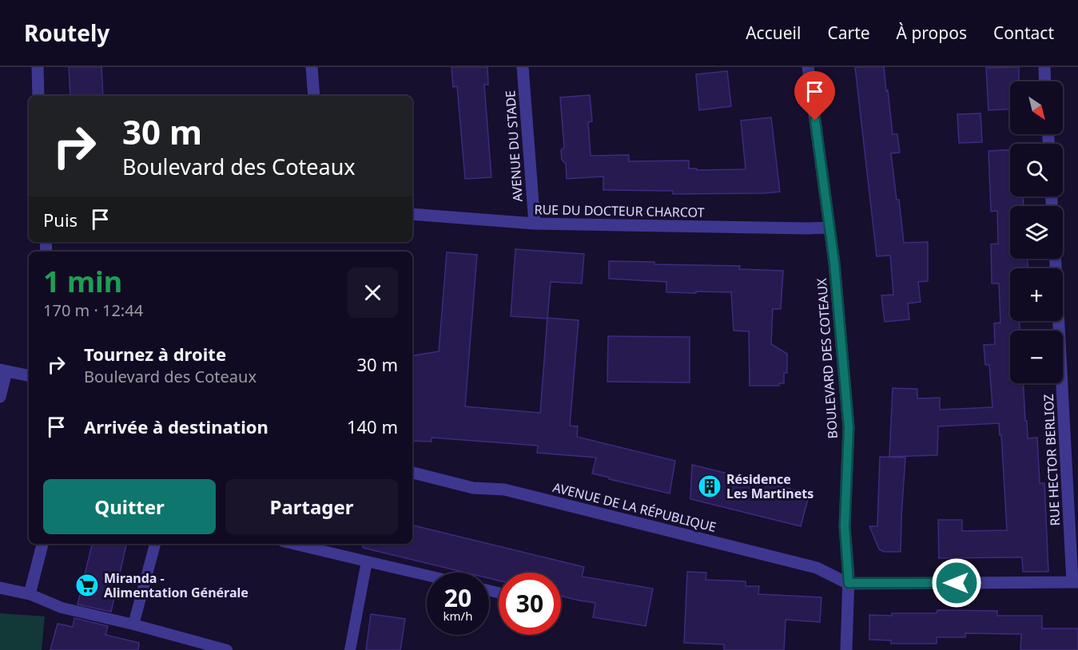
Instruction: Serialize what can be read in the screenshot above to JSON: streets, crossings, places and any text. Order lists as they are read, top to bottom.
{
  "streets": {
    "street": [
      "AVENUE DU STADE",
      "RUE DU DOCTEUR CHARCOT",
      "BOULEVARD DES COTEAUX",
      "RUE HECTOR BERLIOZ",
      "AVENUE DE LA RÉPUBLIQUE"
    ]
  },
  "crossings": [
    ["AVENUE DU STADE", "RUE DU DOCTEUR CHARCOT"],
    ["RUE DU DOCTEUR CHARCOT", "BOULEVARD DES COTEAUX"],
    ["BOULEVARD DES COTEAUX", "AVENUE DE LA RÉPUBLIQUE"]
  ],
  "places": {
    "building": ["Résidence Les Martinets"],
    "supermarket": ["Miranda - Alimentation Générale"]
  },
  "north": "bottom right",
  "page": {
    "header": "Routely",
    "nav": [
      "Accueil",
      "Carte",
      "À propos",
      "Contact"
    ],
    "map_buttons": ["+", "−"],
    "turn": ["30 m", "Boulevard des Coteaux"],
    "then": "Puis",
    "heading": ["1 min", "170 m · 12:44"],
    "list": [
      {
        "name": "Tournez à droite",
        "note": "Boulevard des Coteaux",
        "value": "30 m"
      },
      {
        "name": "Arrivée à destination",
        "value": "140 m"
      }
    ],
    "buttons": ["Quitter", "Partager"],
    "speed": "20 km/h",
    "limit": "30"
  }
}
